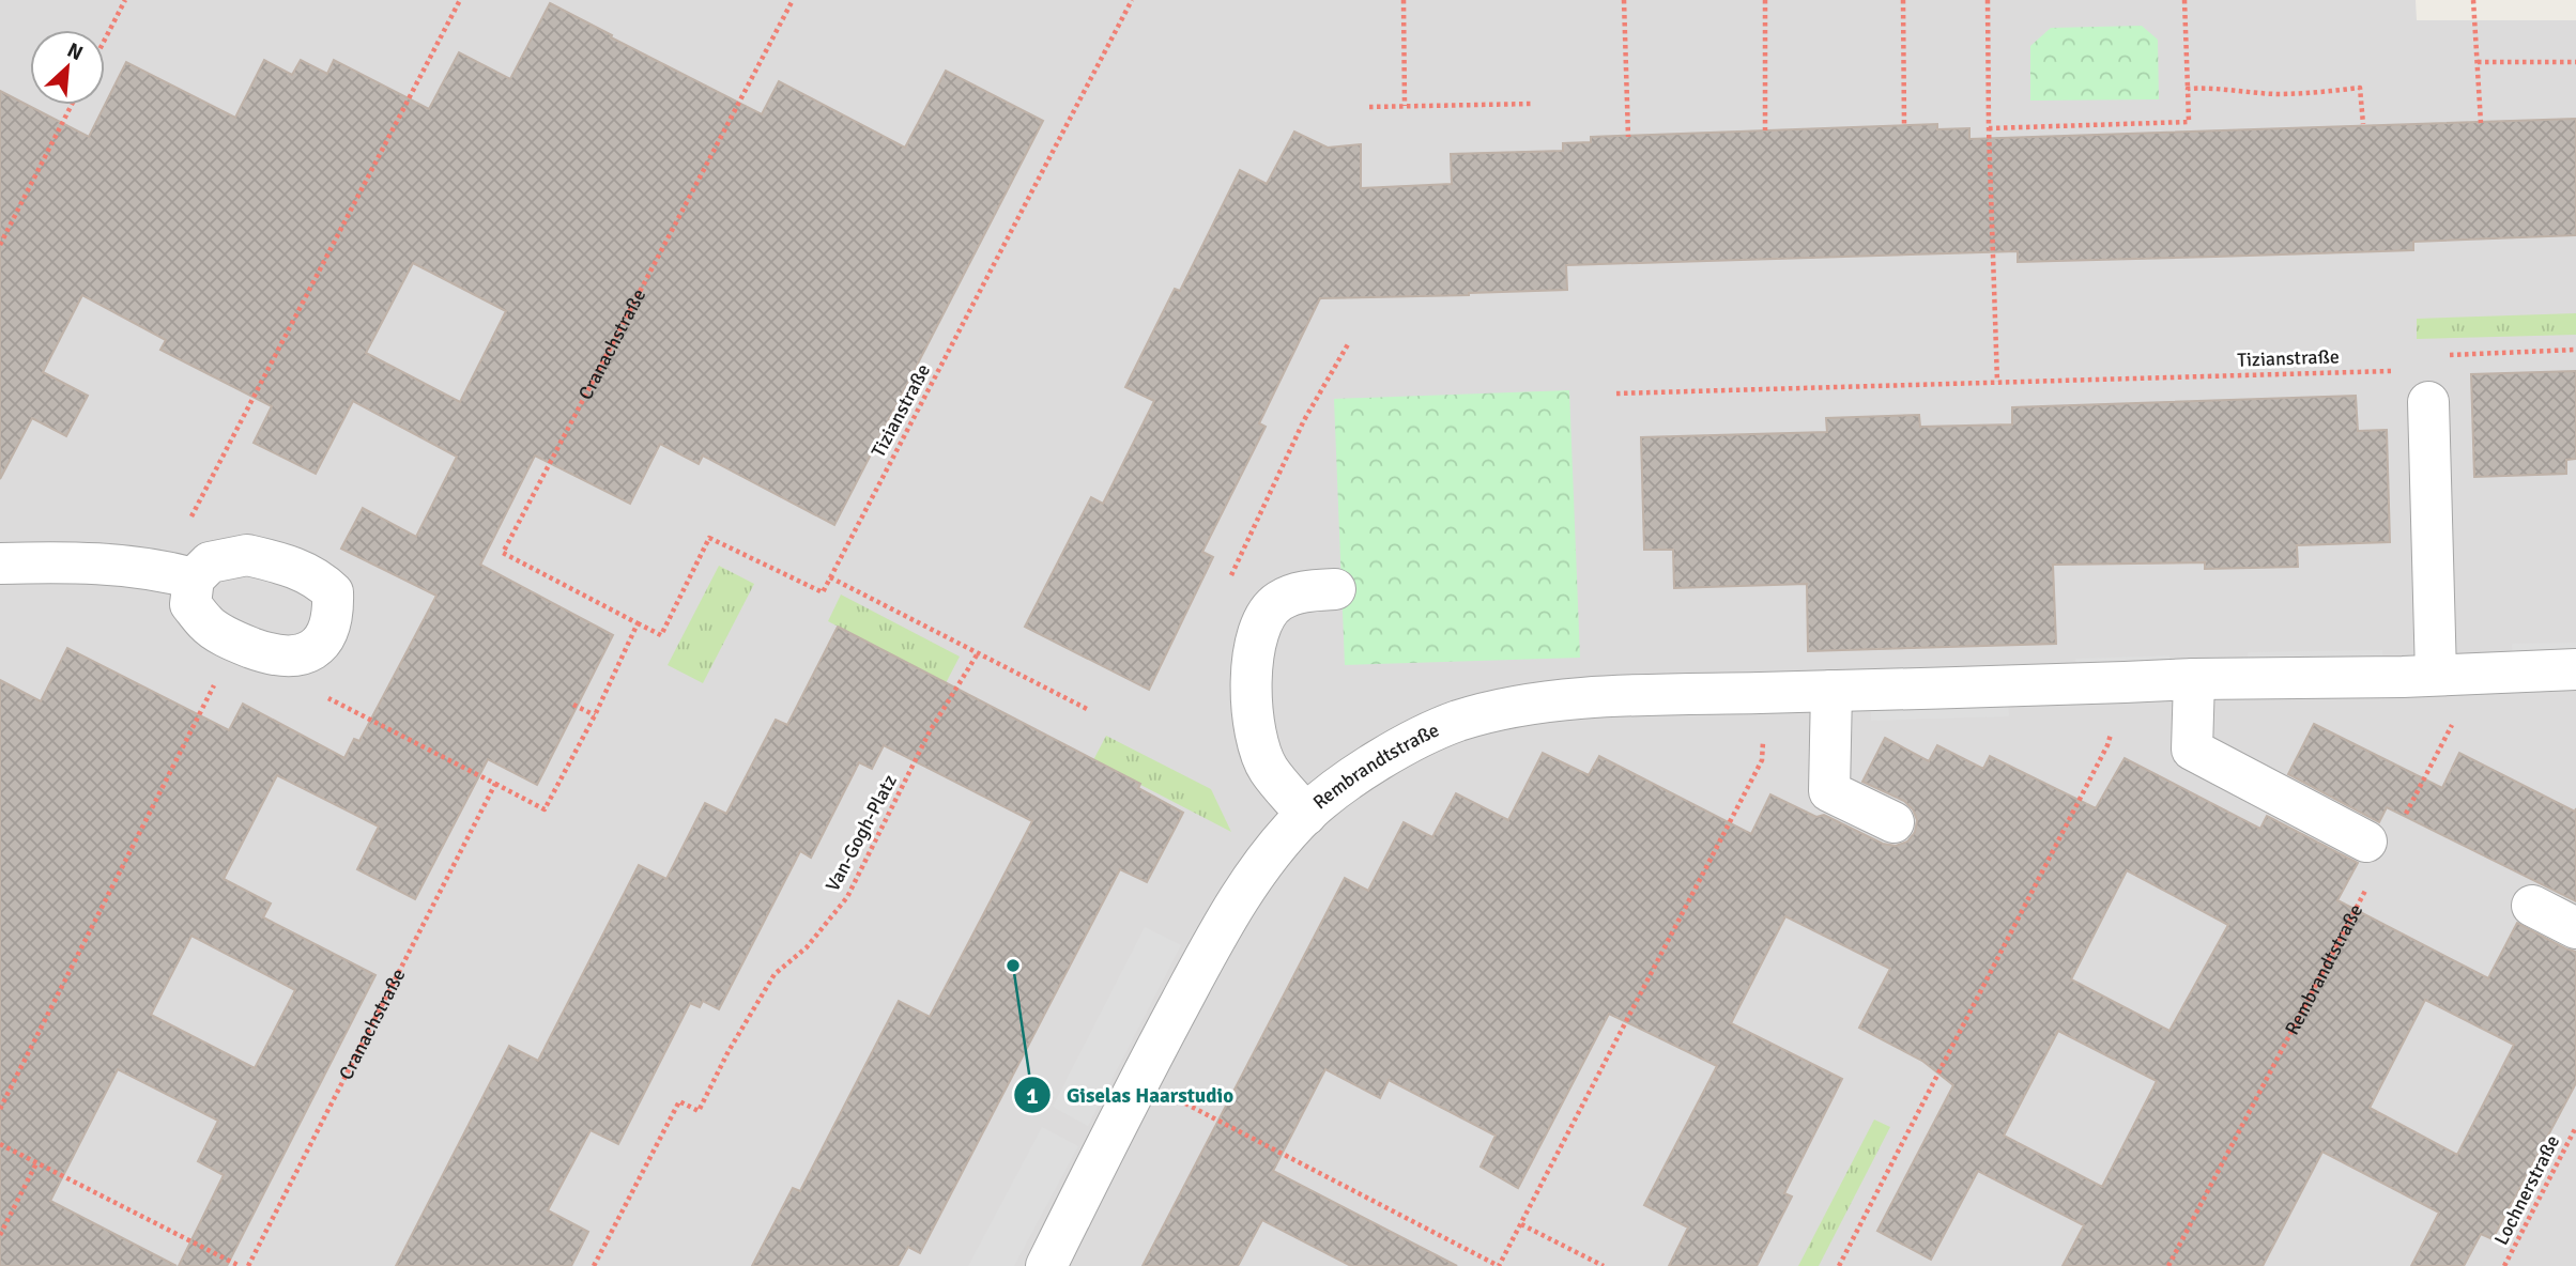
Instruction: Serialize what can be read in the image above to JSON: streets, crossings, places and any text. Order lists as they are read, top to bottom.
{
  "streets": {
    "street": ["Rembrandtstraße"],
    "path": [
      "Cranachstraße",
      "Tizianstraße",
      "Van-Gogh-Platz",
      "Lochnerstraße"
    ]
  },
  "crossings": [
    ["Cranachstraße", "Tizianstraße"]
  ],
  "places": ["Giselas Haarstudio"],
  "north": "top right"
}
